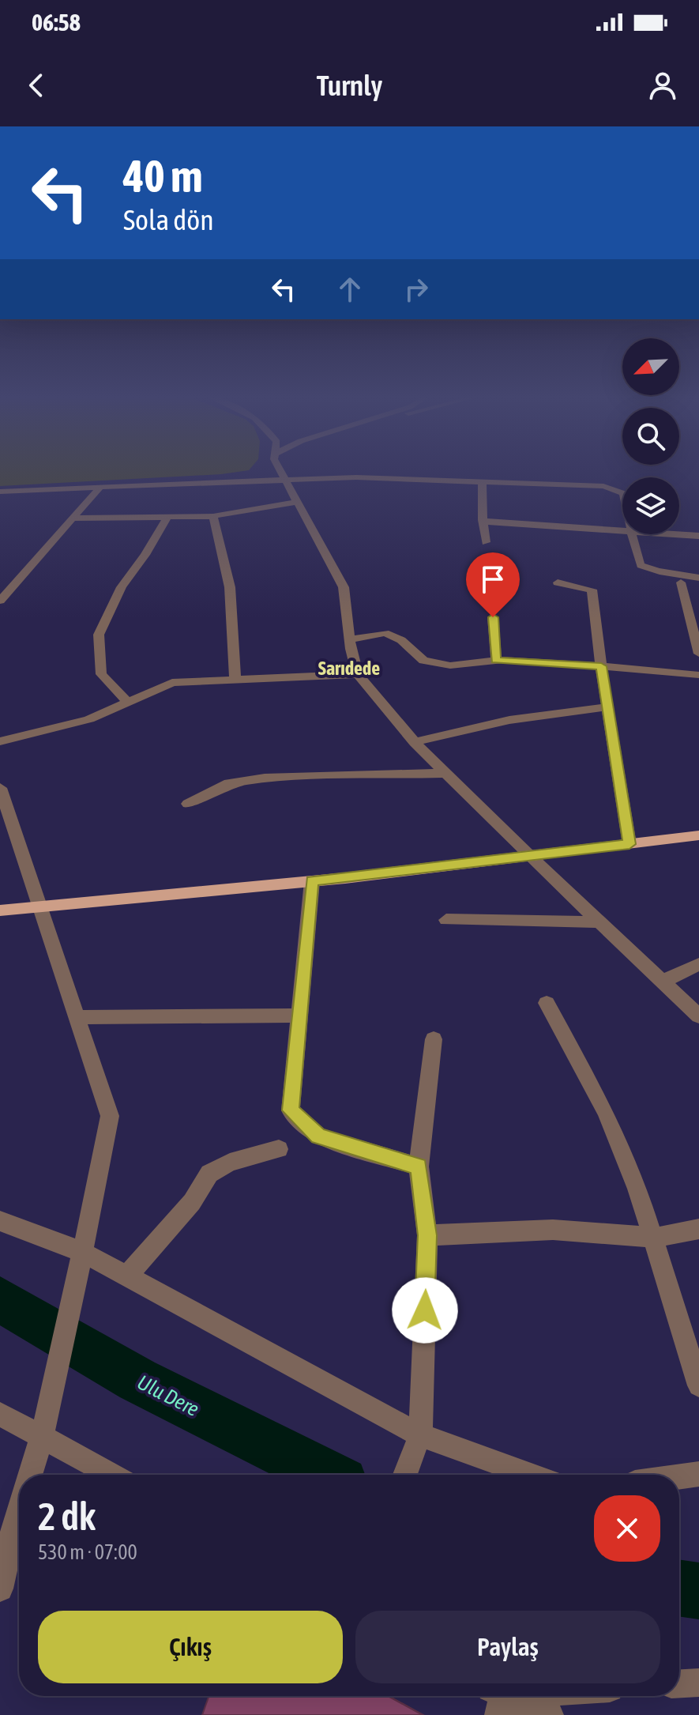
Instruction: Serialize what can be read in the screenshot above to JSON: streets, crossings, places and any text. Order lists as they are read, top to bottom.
{
  "districts": ["Sarıdede"],
  "water": ["Ulu Dere"],
  "north": "bottom left",
  "page": {
    "status": "06:58",
    "header": "Turnly",
    "turn": ["40 m", "Sola dön"],
    "heading": ["2 dk", "530 m · 07:00"],
    "buttons": ["Çıkış", "Paylaş"]
  }
}
